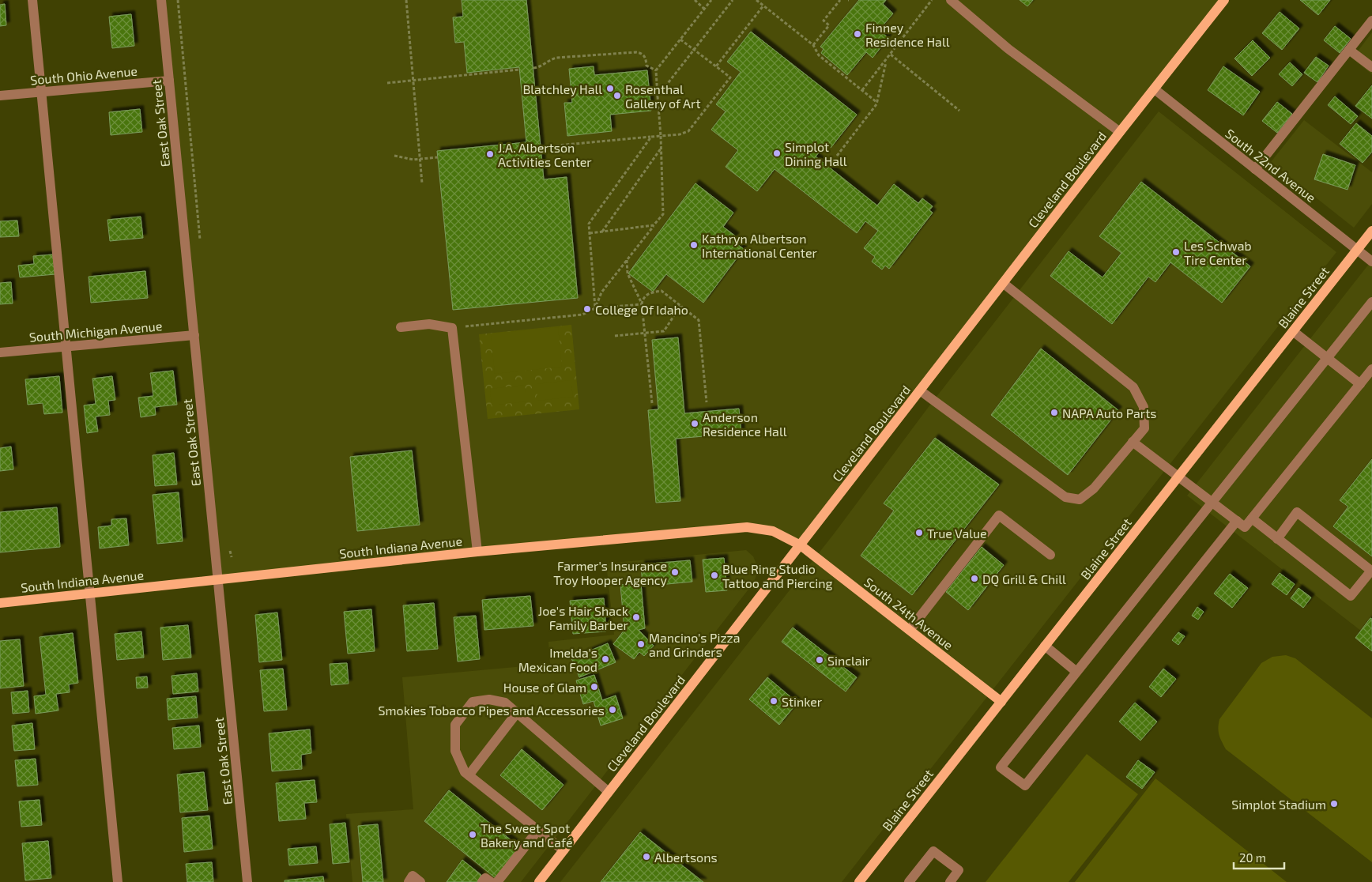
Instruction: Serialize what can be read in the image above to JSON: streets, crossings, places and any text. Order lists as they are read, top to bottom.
{
  "streets": {
    "main road": [
      "Cleveland Boulevard",
      "Blaine Street",
      "South Indiana Avenue",
      "South 24th Avenue"
    ],
    "street": [
      "South Ohio Avenue",
      "East Oak Street",
      "South 22nd Avenue",
      "South Michigan Avenue"
    ]
  },
  "crossings": [
    ["South Ohio Avenue", "East Oak Street"],
    ["East Oak Street", "South Michigan Avenue"],
    ["East Oak Street", "South Indiana Avenue"],
    ["South 22nd Avenue", "Cleveland Boulevard"],
    ["South 22nd Avenue", "Blaine Street"],
    ["Cleveland Boulevard", "South Indiana Avenue"],
    ["Cleveland Boulevard", "South 24th Avenue"],
    ["Blaine Street", "South 24th Avenue"],
    ["South Indiana Avenue", "South 24th Avenue"]
  ],
  "places": [
    "Finney Residence Hall",
    "Blatchley Hall",
    "Rosenthal Gallery of Art",
    "Simplot Dining Hall",
    "J.A. Albertson Activities Center",
    "Kathryn Albertson International Center",
    "Les Schwab Tire Center",
    "College Of Idaho",
    "NAPA Auto Parts",
    "Anderson Residence Hall",
    "True Value",
    "Farmer's Insurance Troy Hooper Agency",
    "Blue Ring Studio Tattoo and Piercing",
    "DQ Grill & Chill",
    "Joe's Hair Shack Family Barber",
    "Mancino's Pizza and Grinders",
    "Imelda's Mexican Food",
    "Sinclair",
    "House of Glam",
    "Stinker",
    "Smokies Tobacco Pipes and Accessories",
    "Simplot Stadium",
    "The Sweet Spot Bakery and Café",
    "Albertsons"
  ],
  "scale_bar": "20 m"
}
